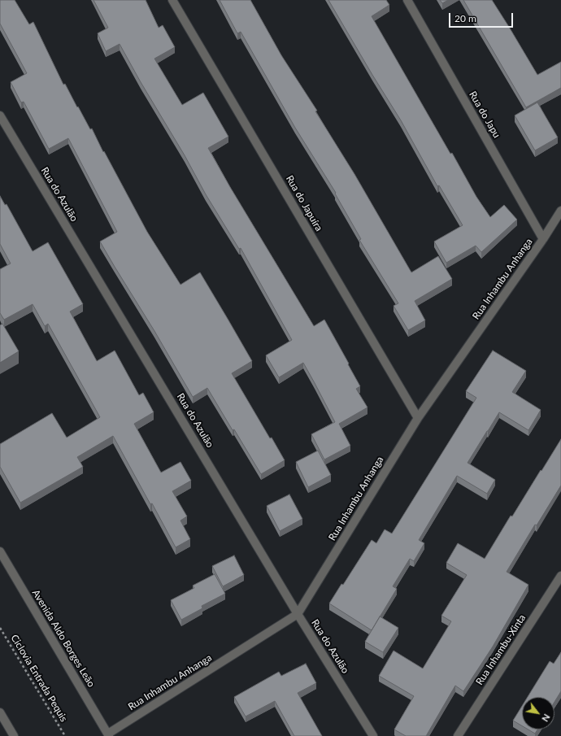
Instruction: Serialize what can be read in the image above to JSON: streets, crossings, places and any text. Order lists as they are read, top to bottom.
{
  "streets": {
    "street": [
      "Rua do Japu",
      "Rua do Azulão",
      "Rua do Japuíra",
      "Rua Inhambu Anhanga",
      "Avenida Aldo Borges Leão",
      "Rua Inhambu-Xinta"
    ],
    "path": ["Ciclovia Entrada Pequis"]
  },
  "crossings": [
    ["Rua do Japu", "Rua Inhambu Anhanga"],
    ["Rua do Azulão", "Rua Inhambu Anhanga"],
    ["Rua do Japuíra", "Rua Inhambu Anhanga"],
    ["Rua Inhambu Anhanga", "Avenida Aldo Borges Leão"]
  ],
  "scale_bar": "20 m",
  "north": "bottom right"
}
